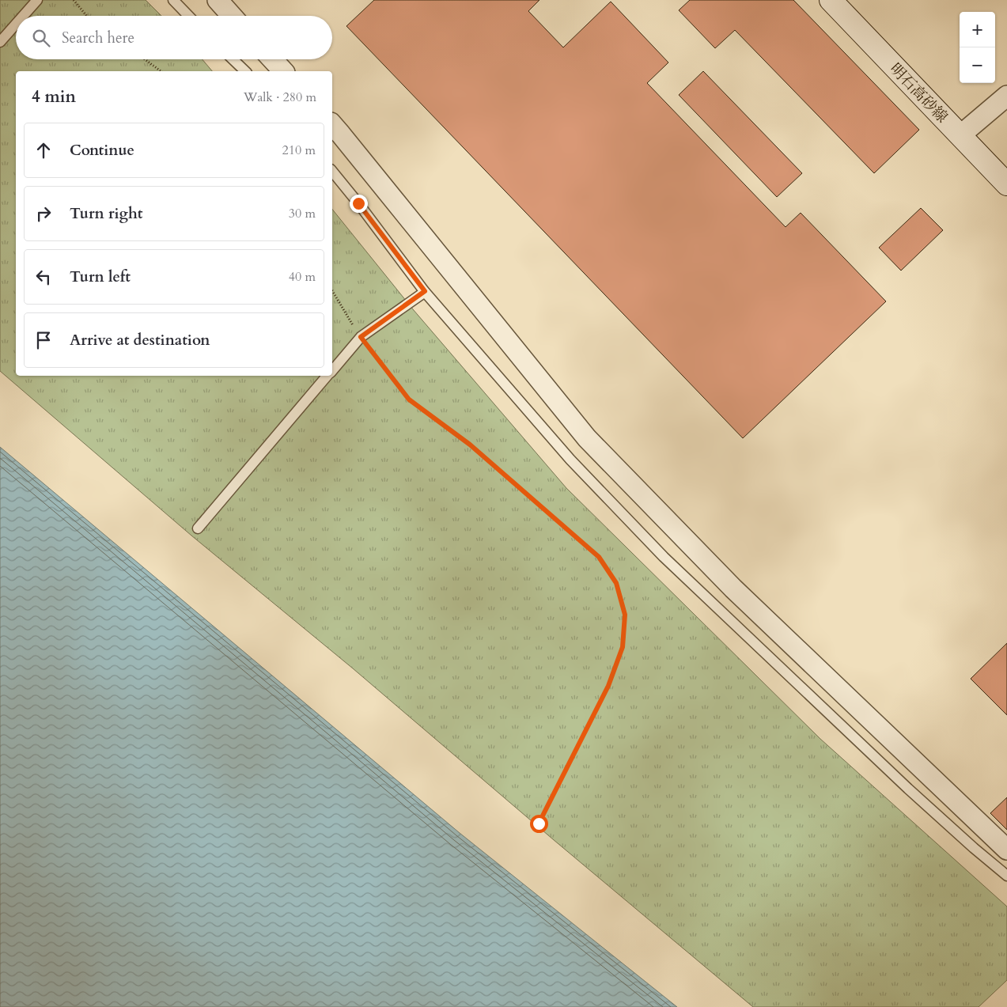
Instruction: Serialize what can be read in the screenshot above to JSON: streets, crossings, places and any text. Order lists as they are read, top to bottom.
{
  "streets": {
    "main road": ["明石高砂線"]
  },
  "page": {
    "map_buttons": ["+", "−"],
    "search": "Search here",
    "heading": ["4 min", "Walk · 280 m"],
    "list": [
      ["Continue", "210 m"],
      ["Turn right", "30 m"],
      ["Turn left", "40 m"],
      "Arrive at destination"
    ]
  }
}
